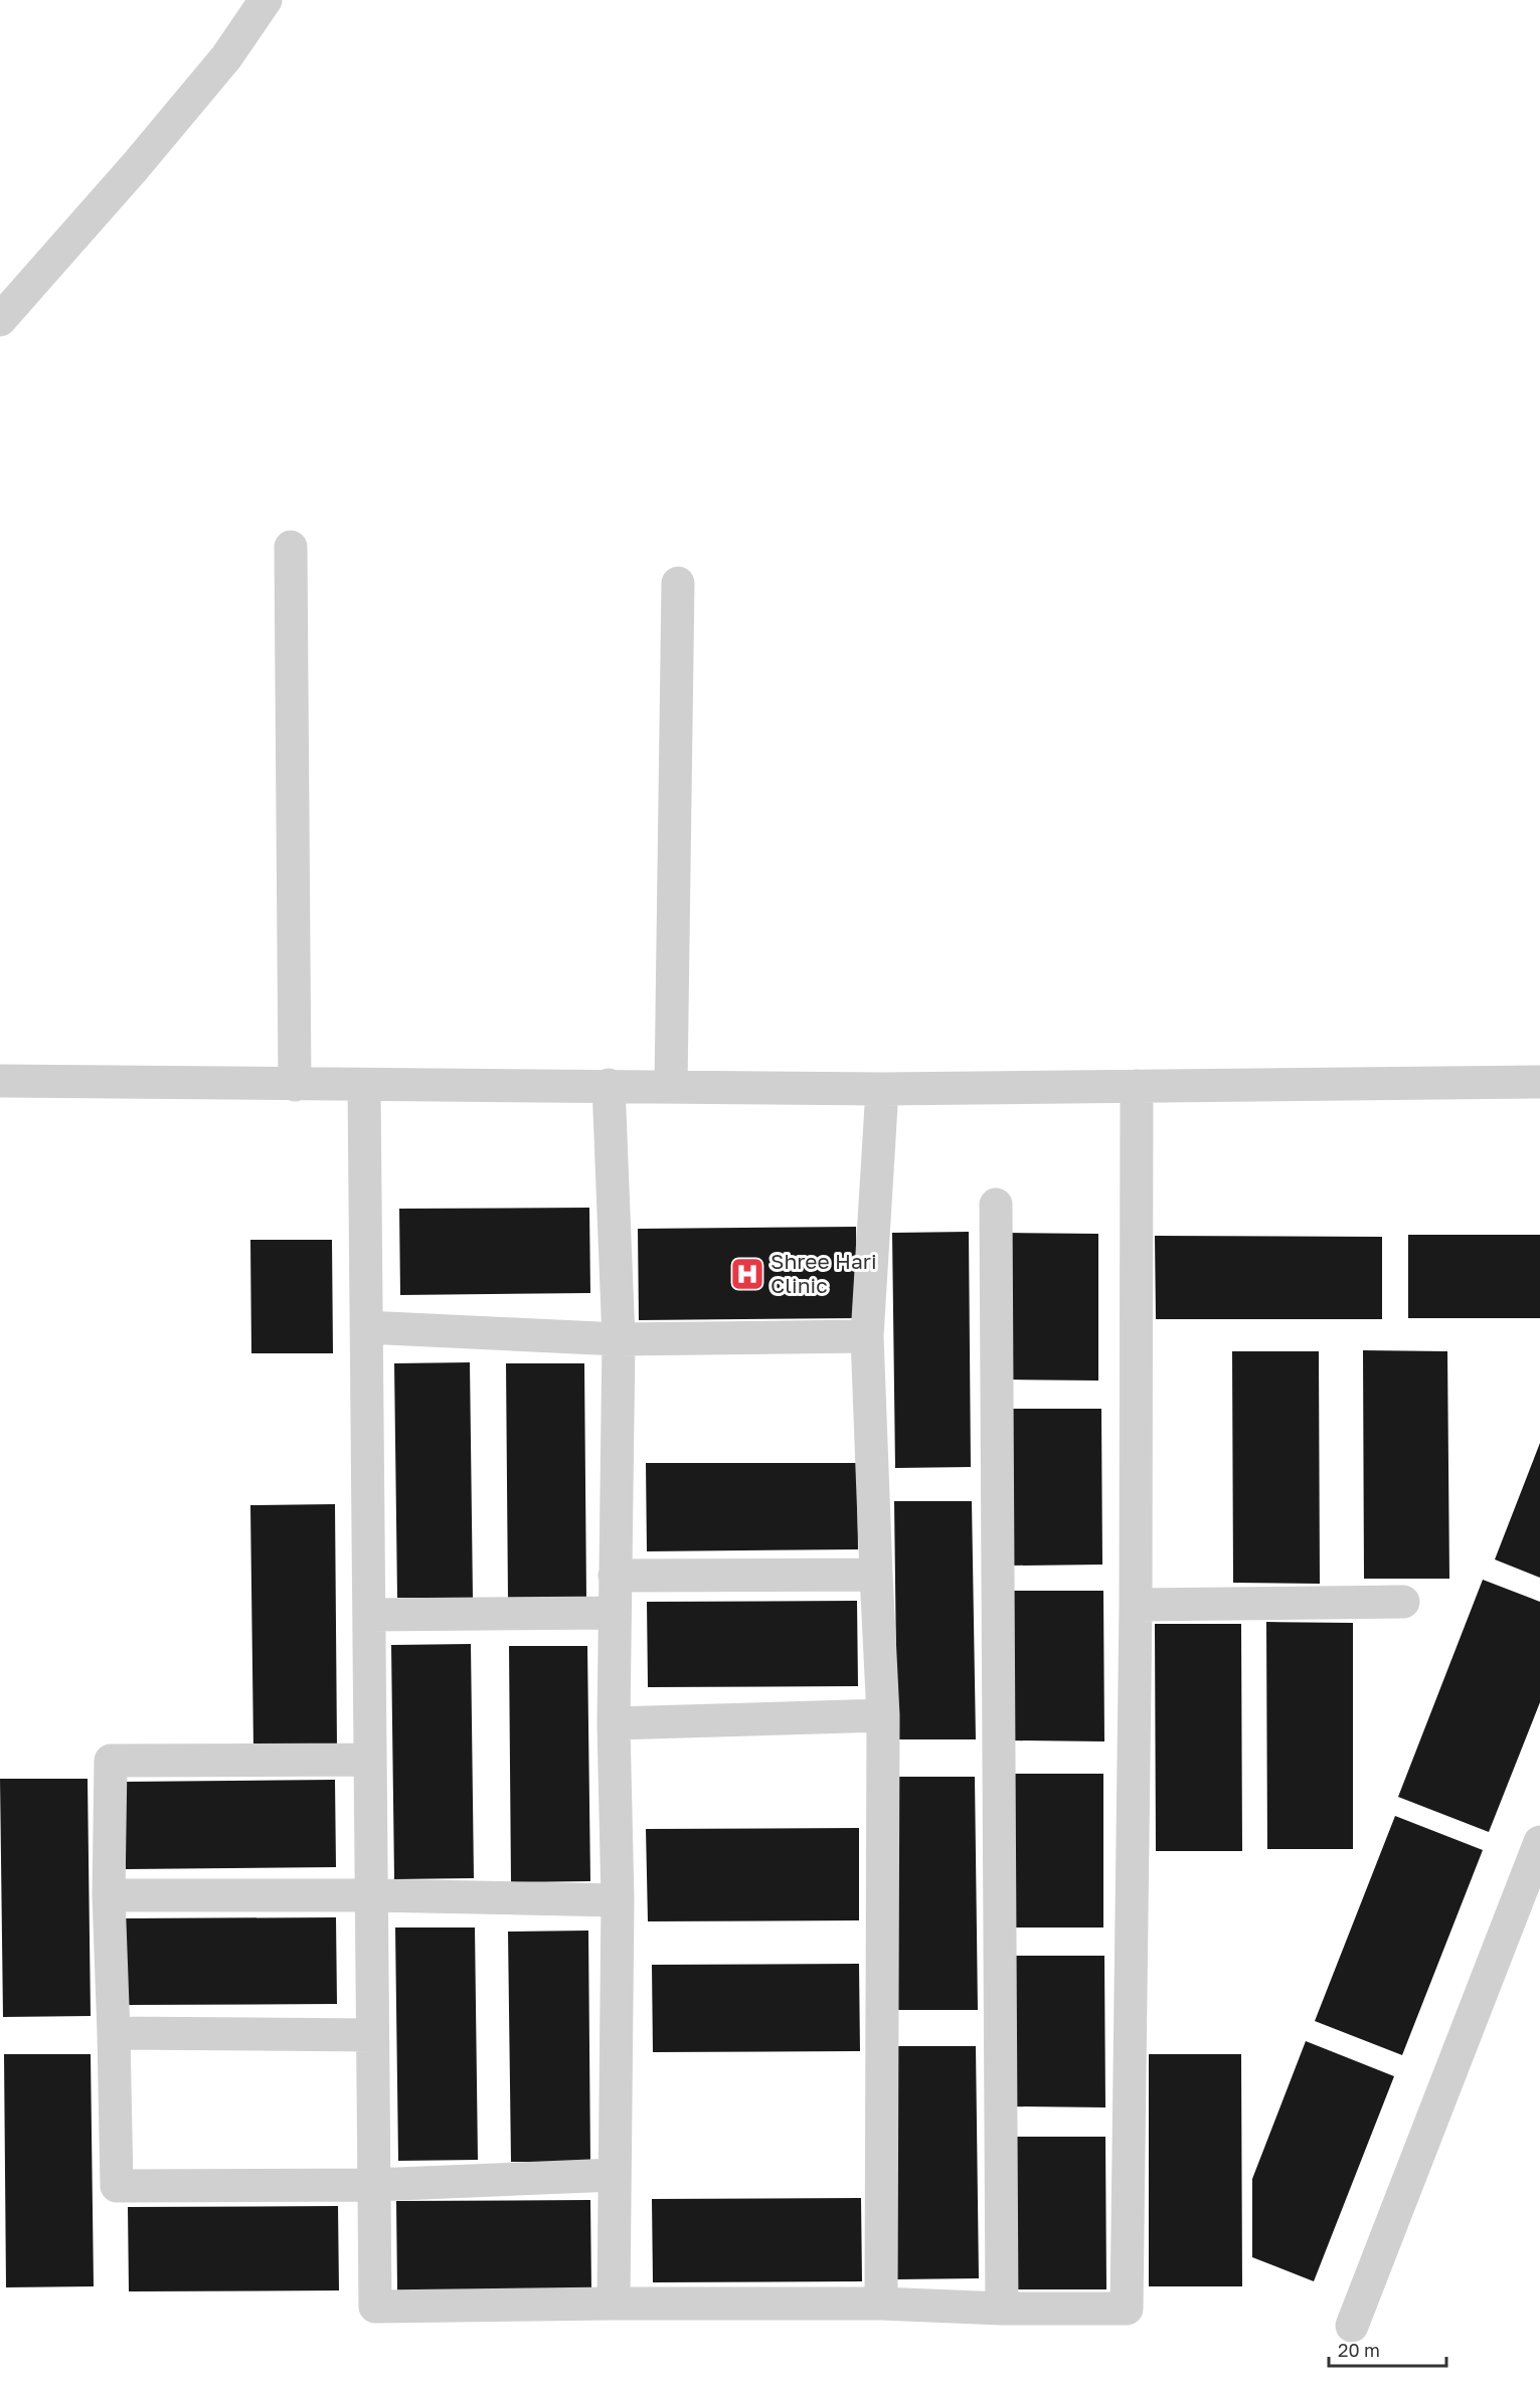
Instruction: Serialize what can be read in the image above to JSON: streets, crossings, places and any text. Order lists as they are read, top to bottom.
{
  "places": {
    "hospital": ["Shree Hari Clinic"]
  },
  "scale_bar": "20 m"
}
